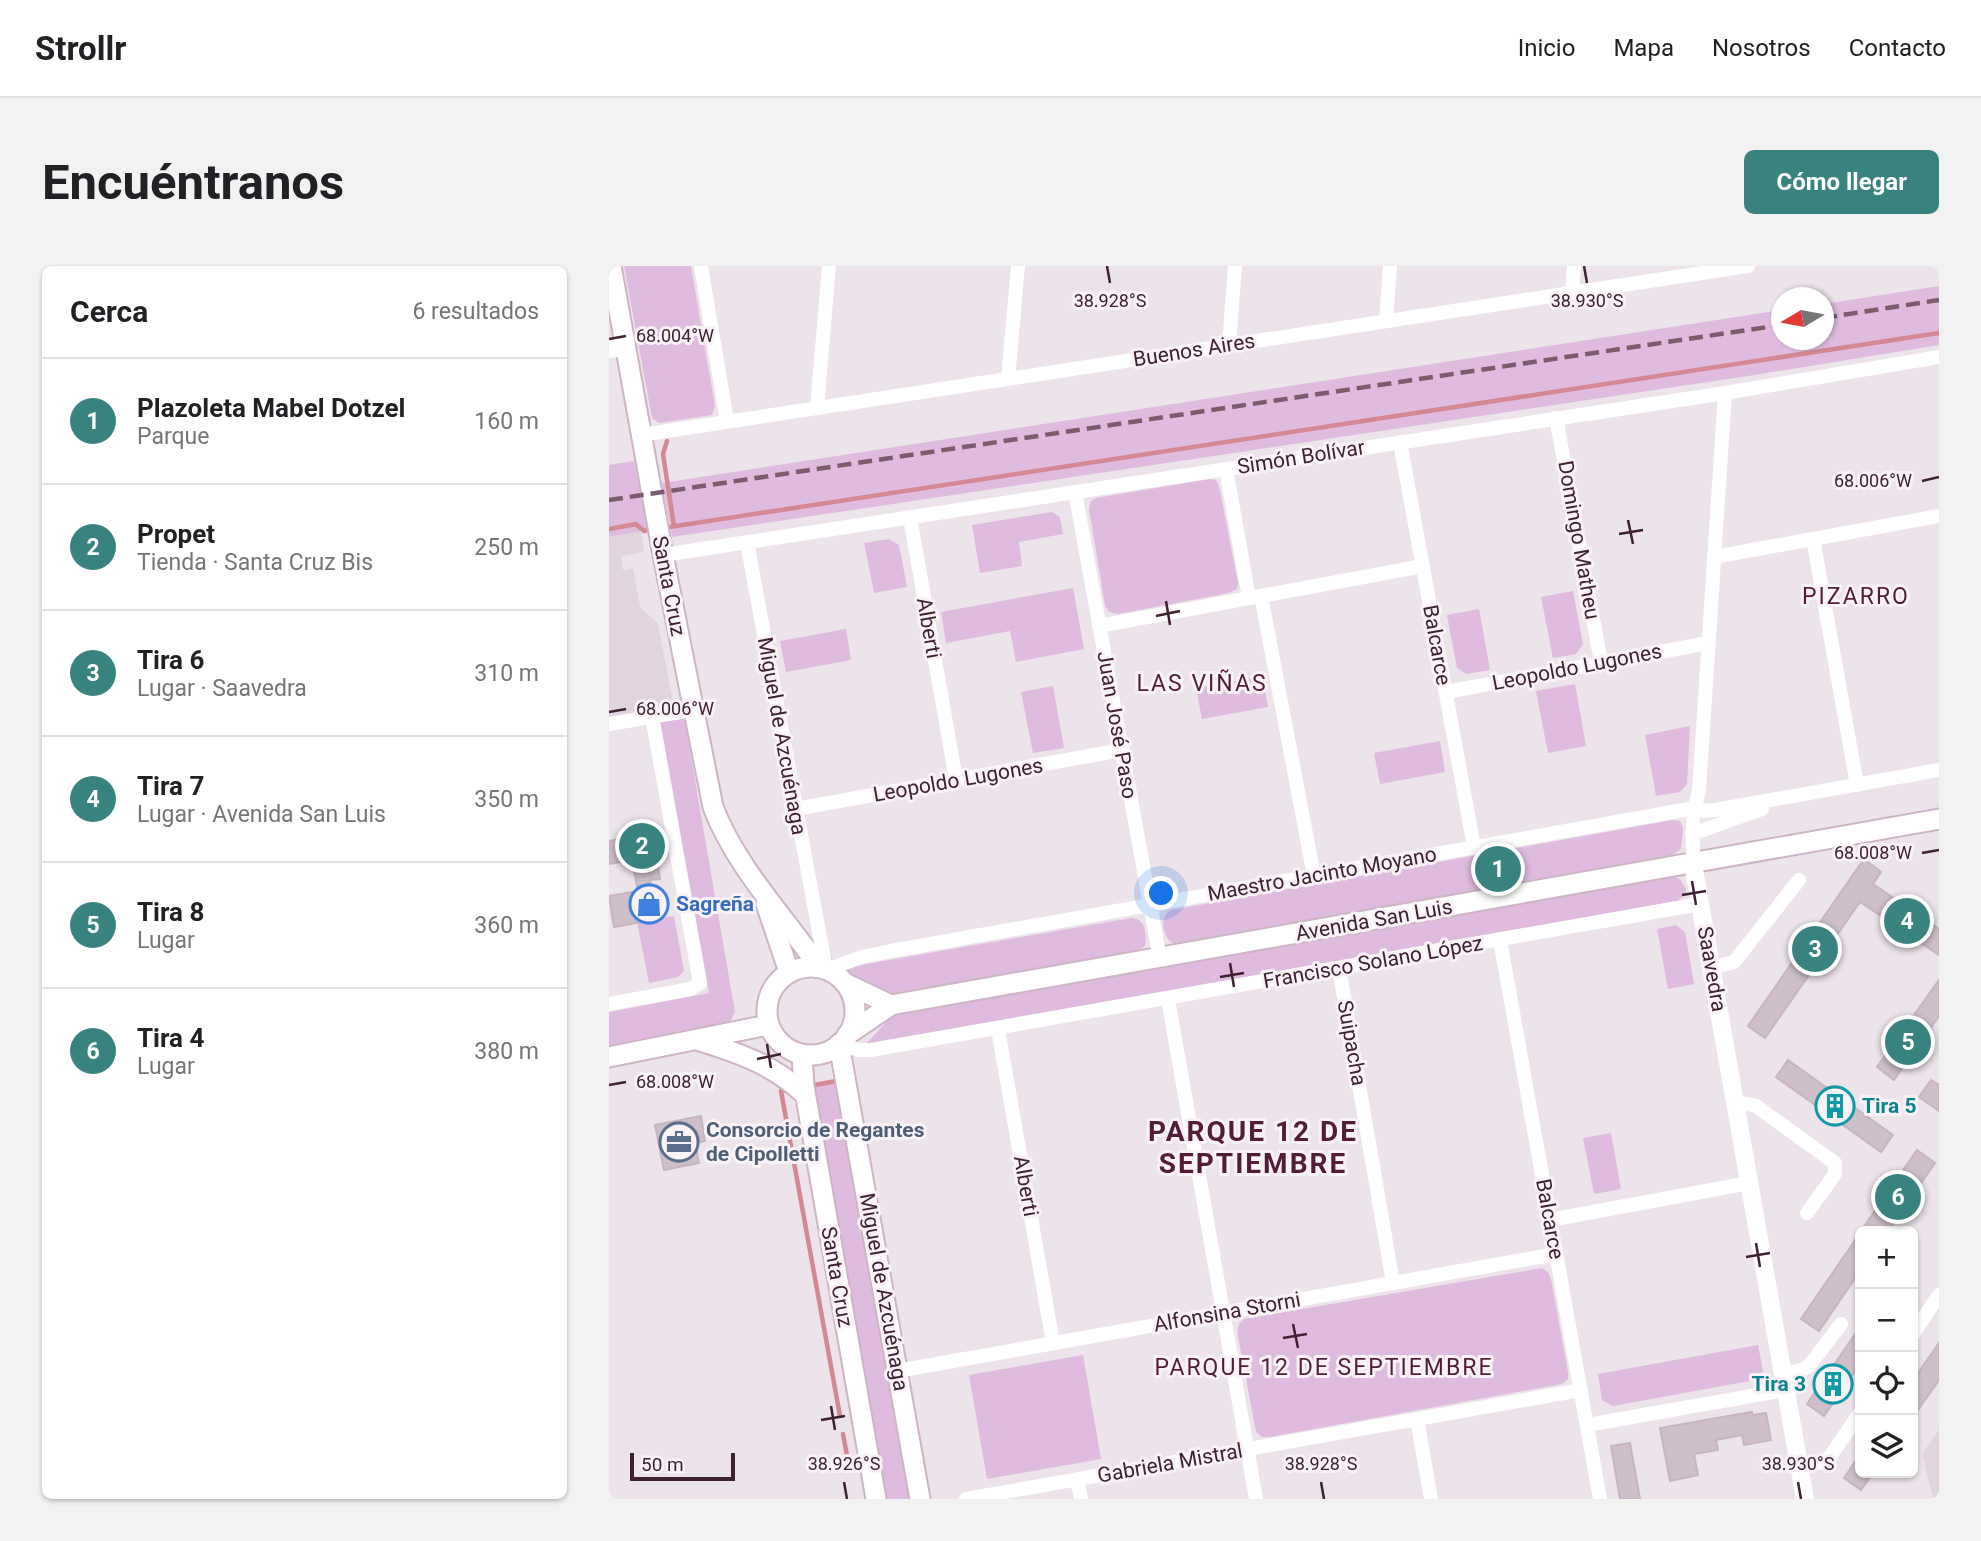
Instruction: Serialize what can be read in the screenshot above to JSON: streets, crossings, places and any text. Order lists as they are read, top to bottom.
{
  "streets": {
    "main road": ["Santa Cruz", "Miguel de Azcuénaga", "Avenida San Luis"],
    "street": [
      "Buenos Aires",
      "Simón Bolívar",
      "Domingo Matheu",
      "Alberti",
      "Balcarce",
      "Leopoldo Lugones",
      "Juan José Paso",
      "Maestro Jacinto Moyano",
      "Francisco Solano López",
      "Saavedra",
      "Suipacha",
      "Alfonsina Storni",
      "Gabriela Mistral"
    ]
  },
  "crossings": [
    ["Buenos Aires", "Santa Cruz"],
    ["Simón Bolívar", "Domingo Matheu"],
    ["Simón Bolívar", "Santa Cruz"],
    ["Simón Bolívar", "Alberti"],
    ["Simón Bolívar", "Balcarce"],
    ["Simón Bolívar", "Juan José Paso"],
    ["Simón Bolívar", "Miguel de Azcuénaga"],
    ["Simón Bolívar", "Saavedra"],
    ["Domingo Matheu", "Leopoldo Lugones"],
    ["Santa Cruz", "Miguel de Azcuénaga"],
    ["Santa Cruz", "Maestro Jacinto Moyano"],
    ["Santa Cruz", "Avenida San Luis"],
    ["Santa Cruz", "Francisco Solano López"],
    ["Alberti", "Leopoldo Lugones"],
    ["Alberti", "Francisco Solano López"],
    ["Alberti", "Alfonsina Storni"],
    ["Balcarce", "Leopoldo Lugones"],
    ["Balcarce", "Maestro Jacinto Moyano"],
    ["Balcarce", "Francisco Solano López"],
    ["Balcarce", "Alfonsina Storni"],
    ["Balcarce", "Gabriela Mistral"],
    ["Leopoldo Lugones", "Juan José Paso"],
    ["Leopoldo Lugones", "Miguel de Azcuénaga"],
    ["Leopoldo Lugones", "Saavedra"],
    ["Juan José Paso", "Maestro Jacinto Moyano"],
    ["Juan José Paso", "Avenida San Luis"],
    ["Miguel de Azcuénaga", "Maestro Jacinto Moyano"],
    ["Miguel de Azcuénaga", "Avenida San Luis"],
    ["Miguel de Azcuénaga", "Francisco Solano López"],
    ["Miguel de Azcuénaga", "Alfonsina Storni"],
    ["Maestro Jacinto Moyano", "Avenida San Luis"],
    ["Maestro Jacinto Moyano", "Francisco Solano López"],
    ["Maestro Jacinto Moyano", "Saavedra"],
    ["Avenida San Luis", "Francisco Solano López"],
    ["Avenida San Luis", "Saavedra"],
    ["Francisco Solano López", "Saavedra"],
    ["Francisco Solano López", "Suipacha"],
    ["Suipacha", "Alfonsina Storni"]
  ],
  "districts": [
    "PIZARRO",
    "LAS VIÑAS",
    "PARQUE 12 DE SEPTIEMBRE",
    "PARQUE 12 DE SEPTIEMBRE"
  ],
  "places": {
    "shop": ["Sagreña"],
    "building": ["Tira 5", "Tira 3"],
    "office": ["Consorcio de Regantes de Cipolletti"]
  },
  "scale_bar": "50 m",
  "north": "left",
  "page": {
    "header": "Strollr",
    "nav": [
      "Inicio",
      "Mapa",
      "Nosotros",
      "Contacto"
    ],
    "buttons": "Cómo llegar",
    "title": "Encuéntranos",
    "heading": ["Cerca", "6 resultados"],
    "list": [
      {
        "mark": "1",
        "name": "Plazoleta Mabel Dotzel",
        "note": "Parque",
        "value": "160 m"
      },
      {
        "mark": "2",
        "name": "Propet",
        "note": "Tienda · Santa Cruz Bis",
        "value": "250 m"
      },
      {
        "mark": "3",
        "name": "Tira 6",
        "note": "Lugar · Saavedra",
        "value": "310 m"
      },
      {
        "mark": "4",
        "name": "Tira 7",
        "note": "Lugar · Avenida San Luis",
        "value": "350 m"
      },
      {
        "mark": "5",
        "name": "Tira 8",
        "note": "Lugar",
        "value": "360 m"
      },
      {
        "mark": "6",
        "name": "Tira 4",
        "note": "Lugar",
        "value": "380 m"
      }
    ],
    "pins": [
      "2",
      "1",
      "4",
      "3",
      "5",
      "6"
    ],
    "map_buttons": ["+", "−"],
    "scale": "50 m"
  },
  "coordinates": [
    "38.928°S",
    "38.930°S",
    "68.004°W",
    "68.006°W",
    "68.008°W",
    "38.926°S"
  ]
}
